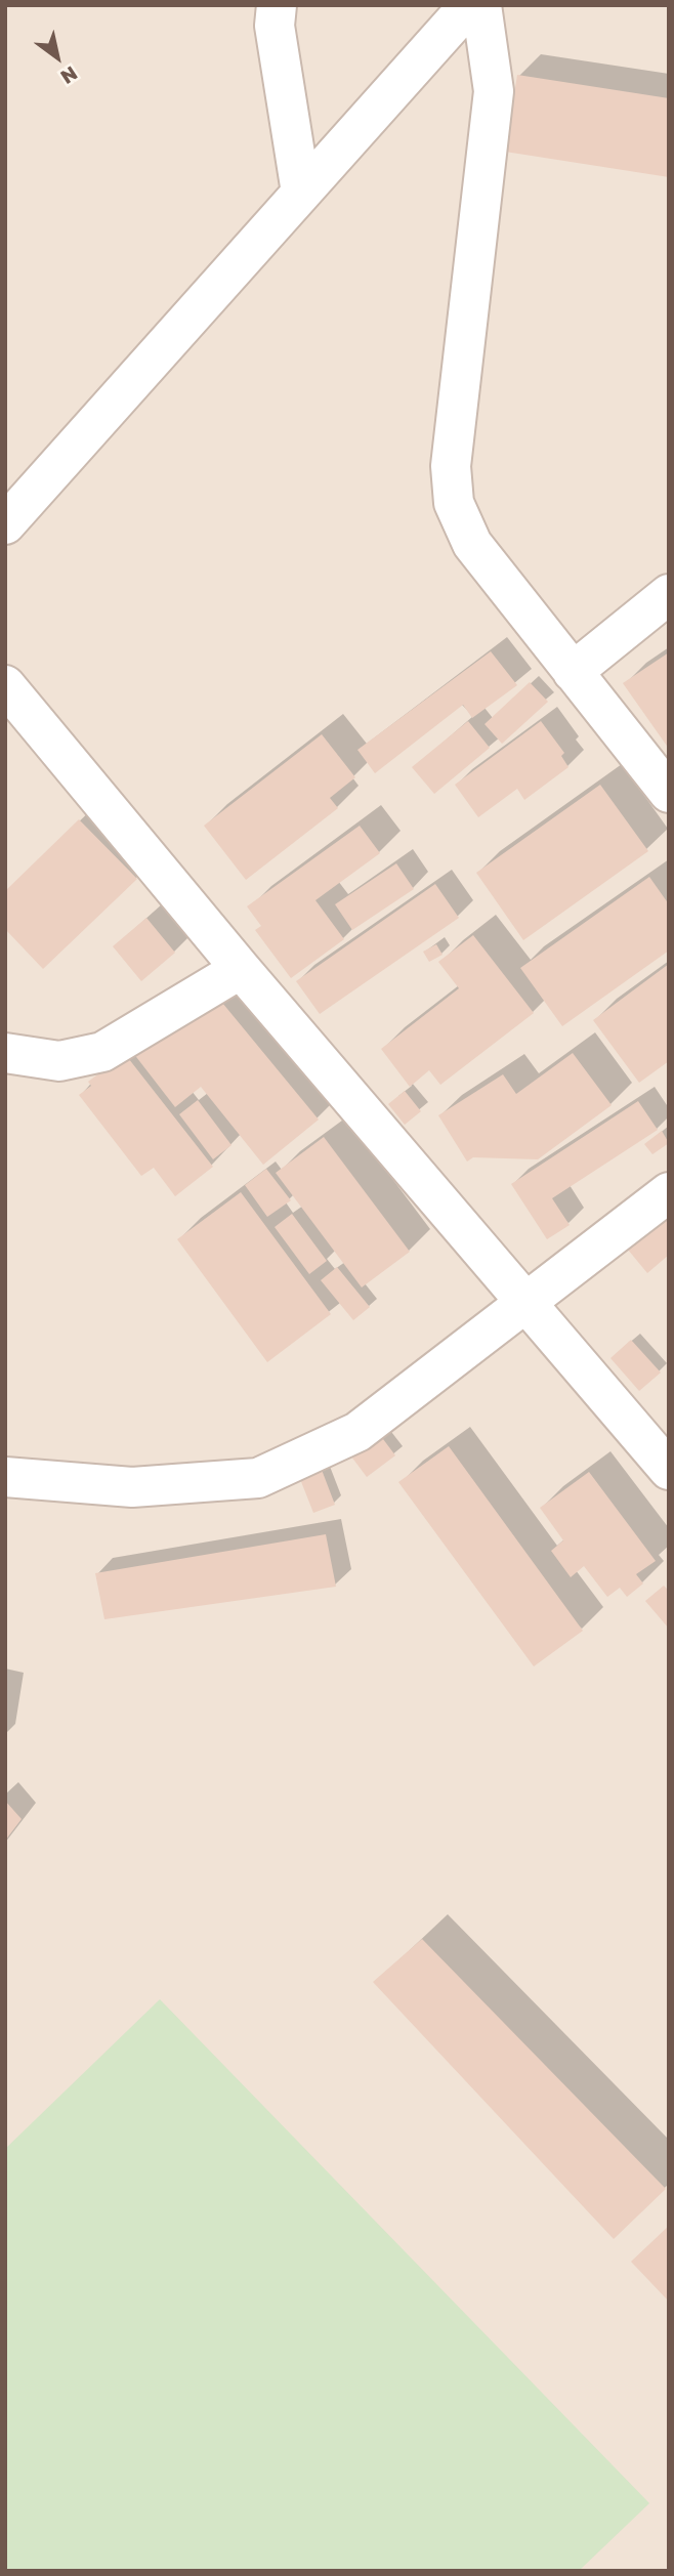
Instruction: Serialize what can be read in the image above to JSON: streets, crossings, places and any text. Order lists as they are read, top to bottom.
{
  "north": "bottom right"
}
